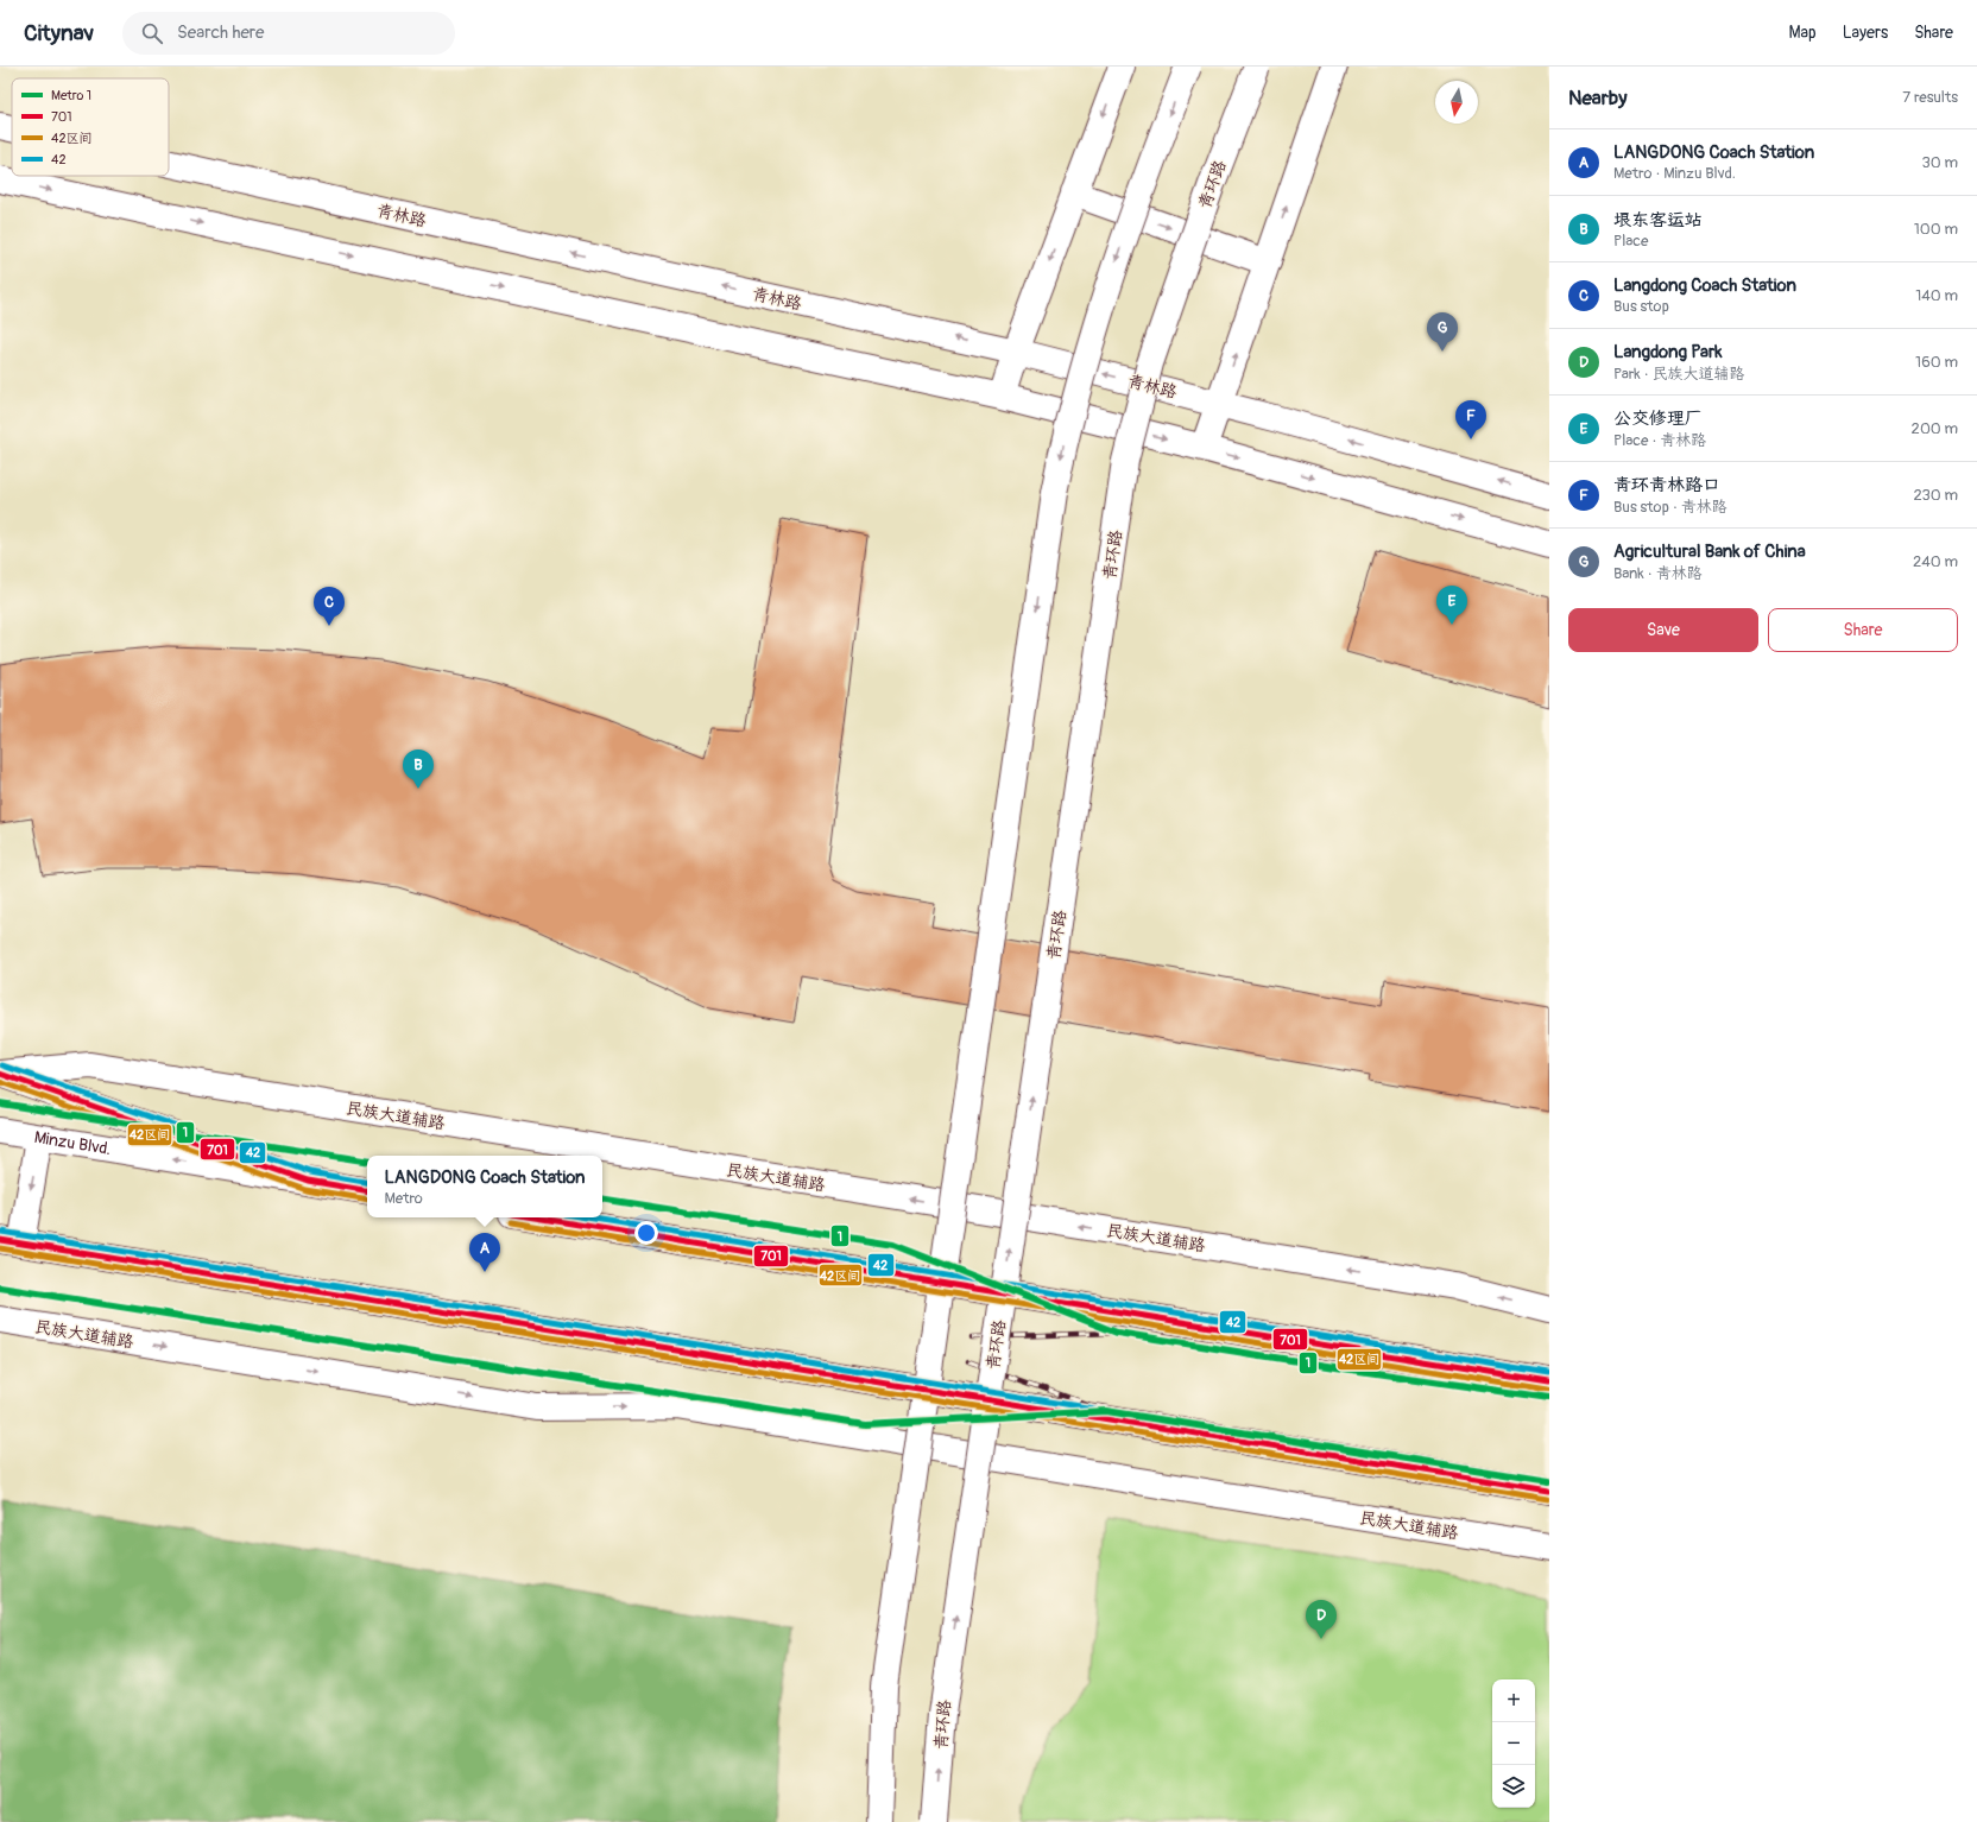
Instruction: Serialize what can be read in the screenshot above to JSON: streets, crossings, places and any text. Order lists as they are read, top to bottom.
{
  "streets": {
    "main road": [
      "青环路",
      "青林路",
      "民族大道辅路",
      "Minzu Blvd."
    ]
  },
  "lines": [
    "transit line 42",
    "transit line 701",
    "transit line 42区间",
    "metro line 1"
  ],
  "legend": [
    "Metro 1",
    "701",
    "42区间",
    "42"
  ],
  "north": "bottom",
  "page": {
    "header": "Citynav",
    "search": "Search here",
    "nav": ["Map", "Layers", "Share"],
    "heading": ["Nearby", "7 results"],
    "list": [
      {
        "mark": "A",
        "name": "LANGDONG Coach Station",
        "note": "Metro · Minzu Blvd.",
        "value": "30 m"
      },
      {
        "mark": "B",
        "name": "埌东客运站",
        "note": "Place",
        "value": "100 m"
      },
      {
        "mark": "C",
        "name": "Langdong Coach Station",
        "note": "Bus stop",
        "value": "140 m"
      },
      {
        "mark": "D",
        "name": "Langdong Park",
        "note": "Park · 民族大道辅路",
        "value": "160 m"
      },
      {
        "mark": "E",
        "name": "公交修理厂",
        "note": "Place · 青林路",
        "value": "200 m"
      },
      {
        "mark": "F",
        "name": "青环青林路口",
        "note": "Bus stop · 青林路",
        "value": "230 m"
      },
      {
        "mark": "G",
        "name": "Agricultural Bank of China",
        "note": "Bank · 青林路",
        "value": "240 m"
      }
    ],
    "pins": [
      "G",
      "F",
      "E",
      "C",
      "B",
      "A",
      "D"
    ],
    "buttons": ["Save", "Share"],
    "popup": ["LANGDONG Coach Station", "Metro"],
    "map_buttons": ["+", "−"]
  }
}
